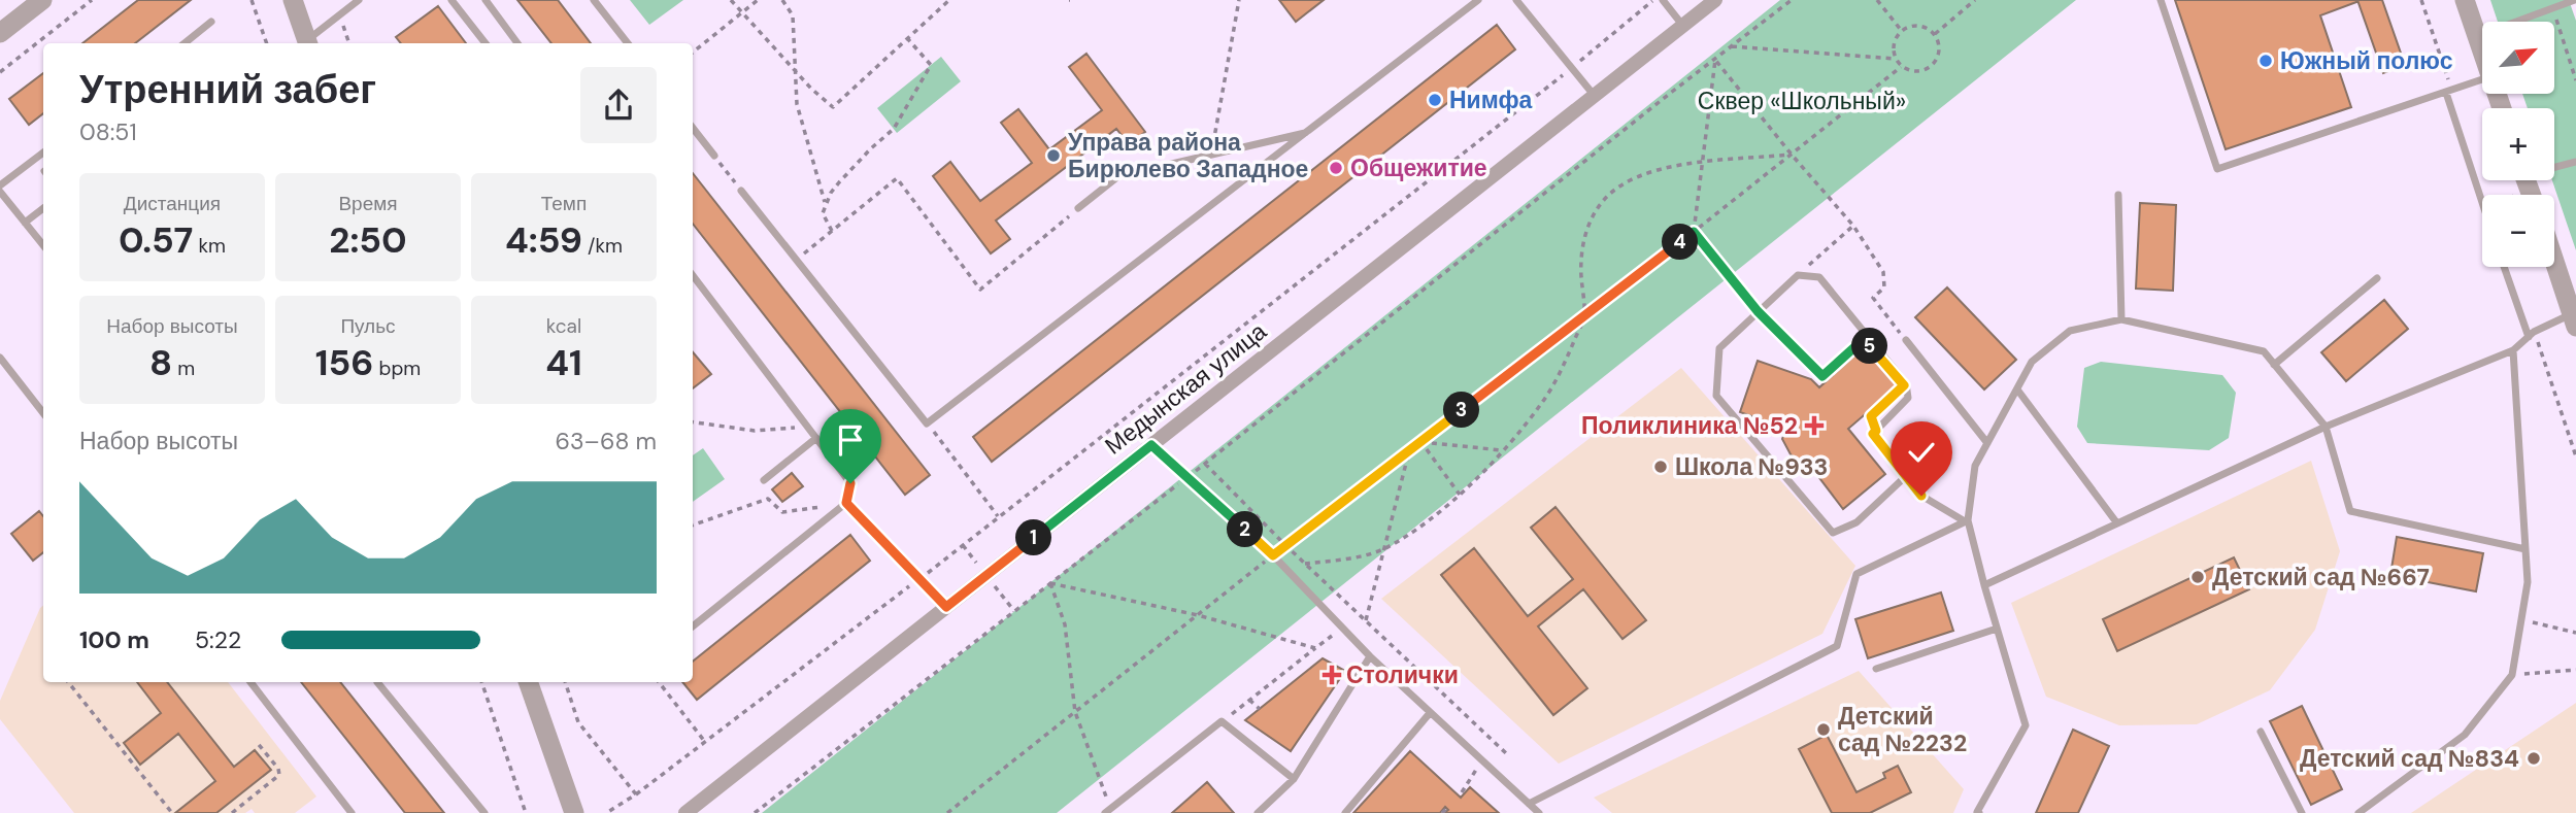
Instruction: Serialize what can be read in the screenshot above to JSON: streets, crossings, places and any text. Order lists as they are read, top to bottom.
{
  "streets": {
    "street": ["Медынская улица"]
  },
  "parks": ["Сквер «Школьный»"],
  "places": {
    "other": [
      "Южный полюс",
      "Нимфа",
      "Управа района Бирюлево Западное",
      "Общежитие",
      "Школа №933",
      "Детский сад №667",
      "Детский сад №2232",
      "Детский сад №834"
    ],
    "health": ["Поликлиника №52", "Столички"]
  },
  "north": "top right",
  "page": {
    "map_buttons": ["+", "−"],
    "heading": ["Утренний забег", "08:51"],
    "stats": [
      ["Дистанция", "0.57 km"],
      ["Время", "2:50"],
      ["Темп", "4:59 /km"],
      ["Набор высоты", "8 m"],
      ["Пульс", "156 bpm"],
      ["kcal", "41"]
    ],
    "pins": [
      "4",
      "5",
      "3",
      "2",
      "1"
    ],
    "chart": ["Набор высоты", "63–68 m"],
    "list": [
      {
        "name": "100 m",
        "note": "5:22"
      }
    ]
  }
}
